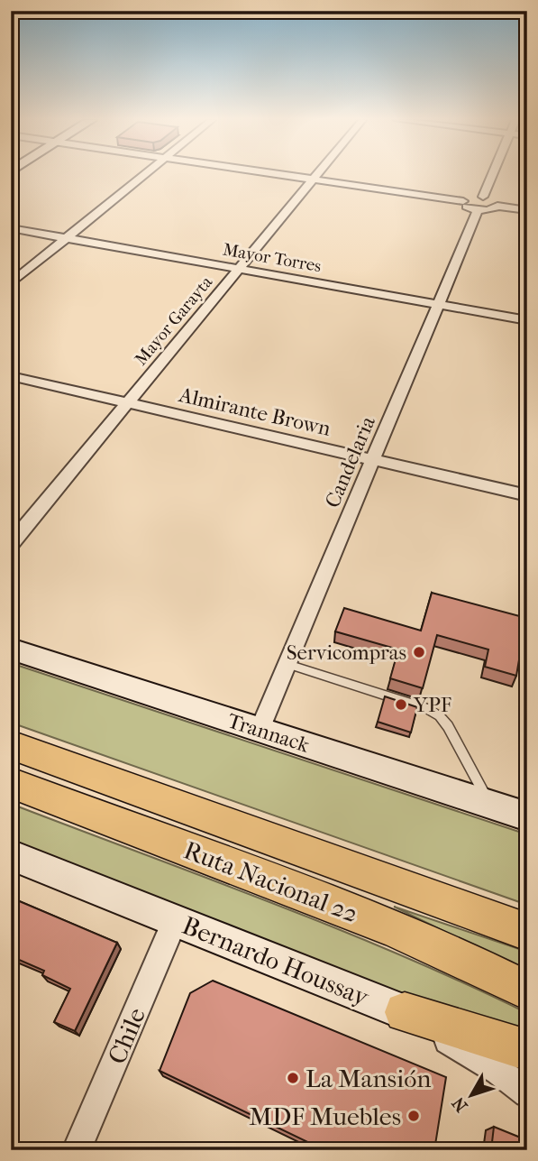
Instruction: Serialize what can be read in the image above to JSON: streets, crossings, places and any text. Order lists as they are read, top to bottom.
{
  "streets": {
    "main road": ["Ruta Nacional 22"],
    "street": [
      "Mayor Torres",
      "Mayor Garayta",
      "Almirante Brown",
      "Candelaria",
      "Trannack",
      "Bernardo Houssay",
      "Chile"
    ]
  },
  "crossings": [
    ["Mayor Torres", "Mayor Garayta"],
    ["Mayor Torres", "Candelaria"],
    ["Mayor Garayta", "Almirante Brown"],
    ["Almirante Brown", "Candelaria"],
    ["Candelaria", "Trannack"],
    ["Bernardo Houssay", "Chile"]
  ],
  "places": [
    "Servicompras",
    "YPF",
    "La Mansión",
    "MDF Muebles"
  ],
  "north": "bottom left"
}
